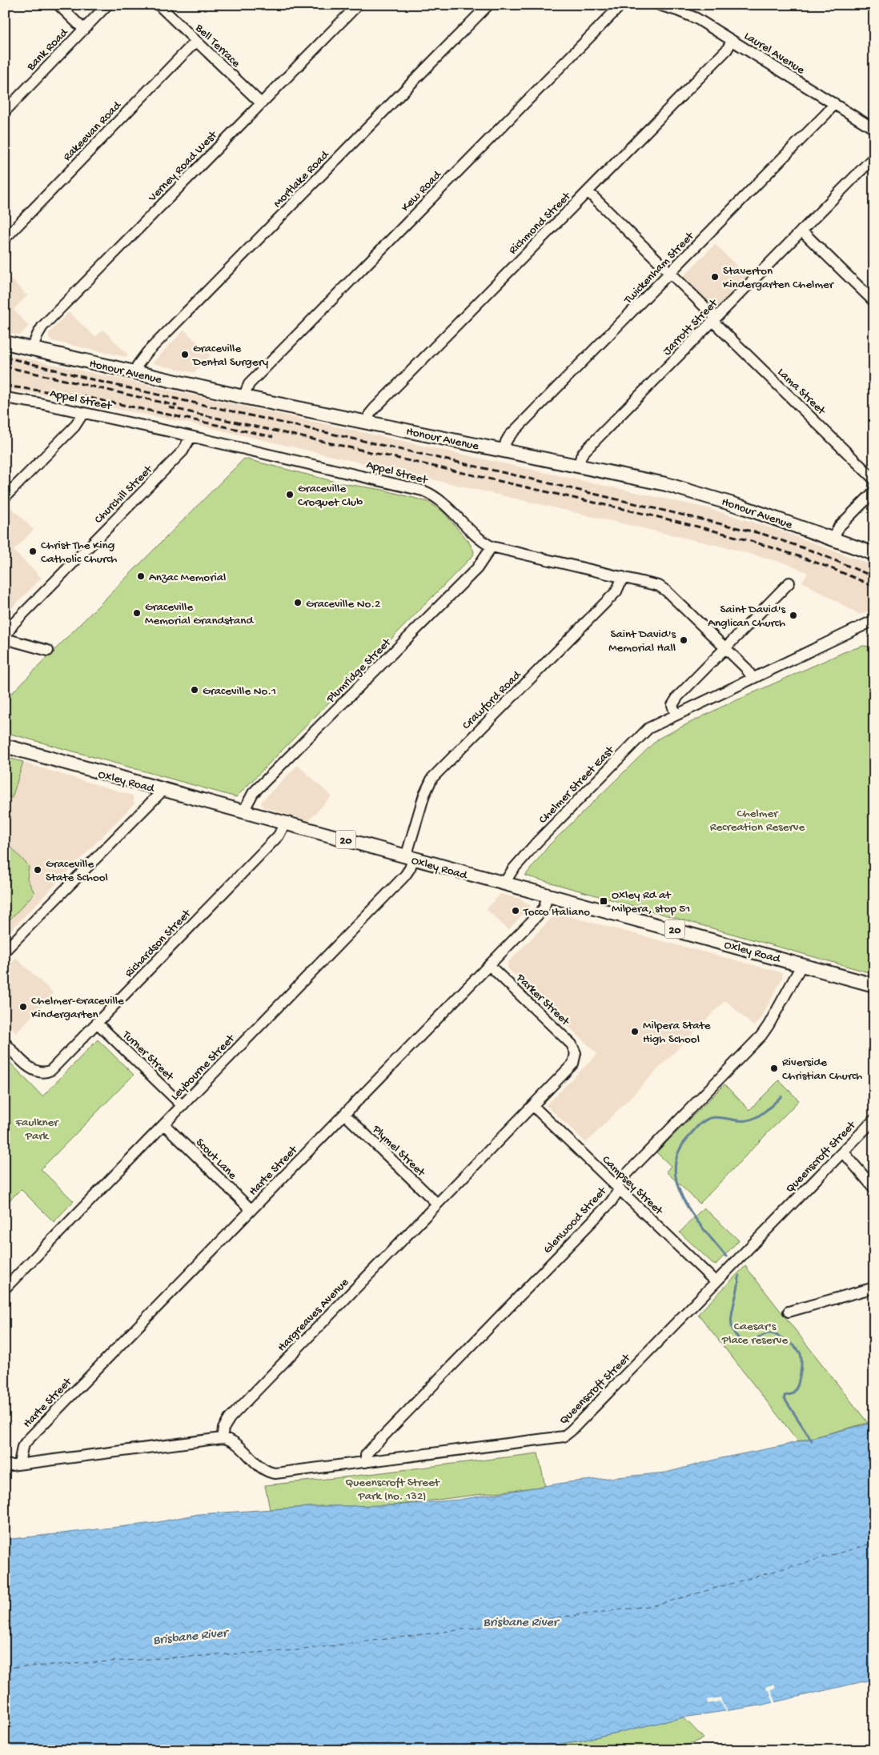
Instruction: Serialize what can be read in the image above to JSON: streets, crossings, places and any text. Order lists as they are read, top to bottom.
{
  "streets": {
    "main road": ["Honour Avenue", "Oxley Road", "20"],
    "street": [
      "Bell Terrace",
      "Bank Road",
      "Laurel Avenue",
      "Rakeevan Road",
      "Verney Road West",
      "Mortlake Road",
      "Kew Road",
      "Richmond Street",
      "Twickenham Street",
      "Jarrott Street",
      "Lama Street",
      "Appel Street",
      "Churchill Street",
      "Plumridge Street",
      "Crawford Road",
      "Chelmer Street East",
      "Richardson Street",
      "Parker Street",
      "Turner Street",
      "Leybourne Street",
      "Plymel Street",
      "Queenscroft Street",
      "Scout Lane",
      "Harte Street",
      "Campsey Street",
      "Glenwood Street",
      "Hargreaves Avenue"
    ]
  },
  "crossings": [
    ["Bell Terrace", "Rakeevan Road"],
    ["Bell Terrace", "Verney Road West"],
    ["Laurel Avenue", "Richmond Street"],
    ["Laurel Avenue", "Twickenham Street"],
    ["Verney Road West", "Honour Avenue"],
    ["Mortlake Road", "Honour Avenue"],
    ["Kew Road", "Honour Avenue"],
    ["Richmond Street", "Honour Avenue"],
    ["Richmond Street", "Lama Street"],
    ["Twickenham Street", "Honour Avenue"],
    ["Twickenham Street", "Lama Street"],
    ["Jarrott Street", "Honour Avenue"],
    ["Jarrott Street", "Lama Street"],
    ["Appel Street", "Churchill Street"],
    ["Appel Street", "Plumridge Street"],
    ["Appel Street", "Crawford Road"],
    ["Appel Street", "Chelmer Street East"],
    ["Plumridge Street", "Oxley Road"],
    ["Crawford Road", "Oxley Road"],
    ["Crawford Road", "Leybourne Street"],
    ["Oxley Road", "Chelmer Street East"],
    ["Oxley Road", "Richardson Street"],
    ["Oxley Road", "Leybourne Street"],
    ["Oxley Road", "Harte Street"],
    ["Oxley Road", "Glenwood Street"],
    ["Richardson Street", "Turner Street"],
    ["Parker Street", "Harte Street"],
    ["Parker Street", "Hargreaves Avenue"],
    ["Turner Street", "Leybourne Street"],
    ["Leybourne Street", "Scout Lane"],
    ["Plymel Street", "Harte Street"],
    ["Plymel Street", "Hargreaves Avenue"],
    ["Queenscroft Street", "Campsey Street"],
    ["Queenscroft Street", "Glenwood Street"],
    ["Queenscroft Street", "Hargreaves Avenue"],
    ["Scout Lane", "Harte Street"],
    ["Campsey Street", "Glenwood Street"],
    ["Campsey Street", "Hargreaves Avenue"]
  ],
  "water": ["Brisbane River"],
  "parks": [
    "Chelmer Recreation Reserve",
    "Faulkner Park",
    "Caesar's Place reserve",
    "Queenscroft Street Park (no. 132)"
  ],
  "places": {
    "other": [
      "Staverton Kindergarten Chelmer",
      "Graceville Dental Surgery",
      "Graceville Croquet Club",
      "Christ The King Catholic Church",
      "Anzac Memorial",
      "Graceville No.2",
      "Graceville Memorial Grandstand",
      "Saint David's Anglican Church",
      "Saint David's Memorial Hall",
      "Graceville No.1",
      "Graceville State School",
      "Tocco Italiano",
      "Chelmer-Graceville Kindergarten",
      "Milpera State High School",
      "Riverside Christian Church"
    ],
    "transit": ["Oxley Rd at Milpera, stop 51"]
  }
}
